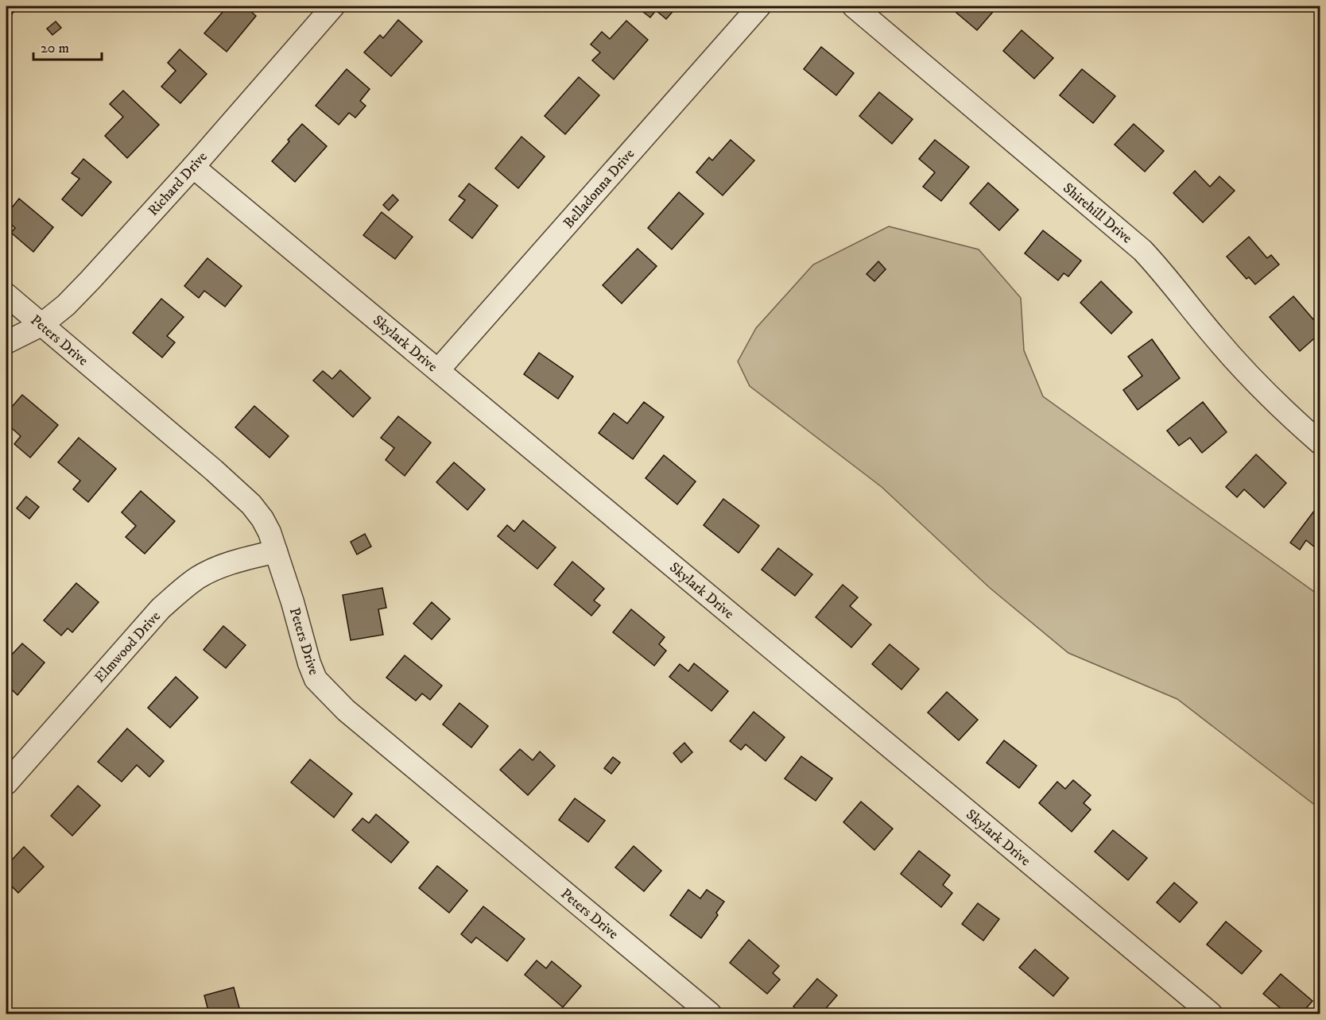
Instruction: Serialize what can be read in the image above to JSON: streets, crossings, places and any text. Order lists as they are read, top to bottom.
{
  "streets": {
    "street": [
      "Richard Drive",
      "Belladonna Drive",
      "Shirehill Drive",
      "Peters Drive",
      "Skylark Drive",
      "Elmwood Drive"
    ]
  },
  "crossings": [
    ["Richard Drive", "Peters Drive"],
    ["Richard Drive", "Skylark Drive"],
    ["Belladonna Drive", "Skylark Drive"],
    ["Peters Drive", "Elmwood Drive"]
  ],
  "scale_bar": "20 m"
}
